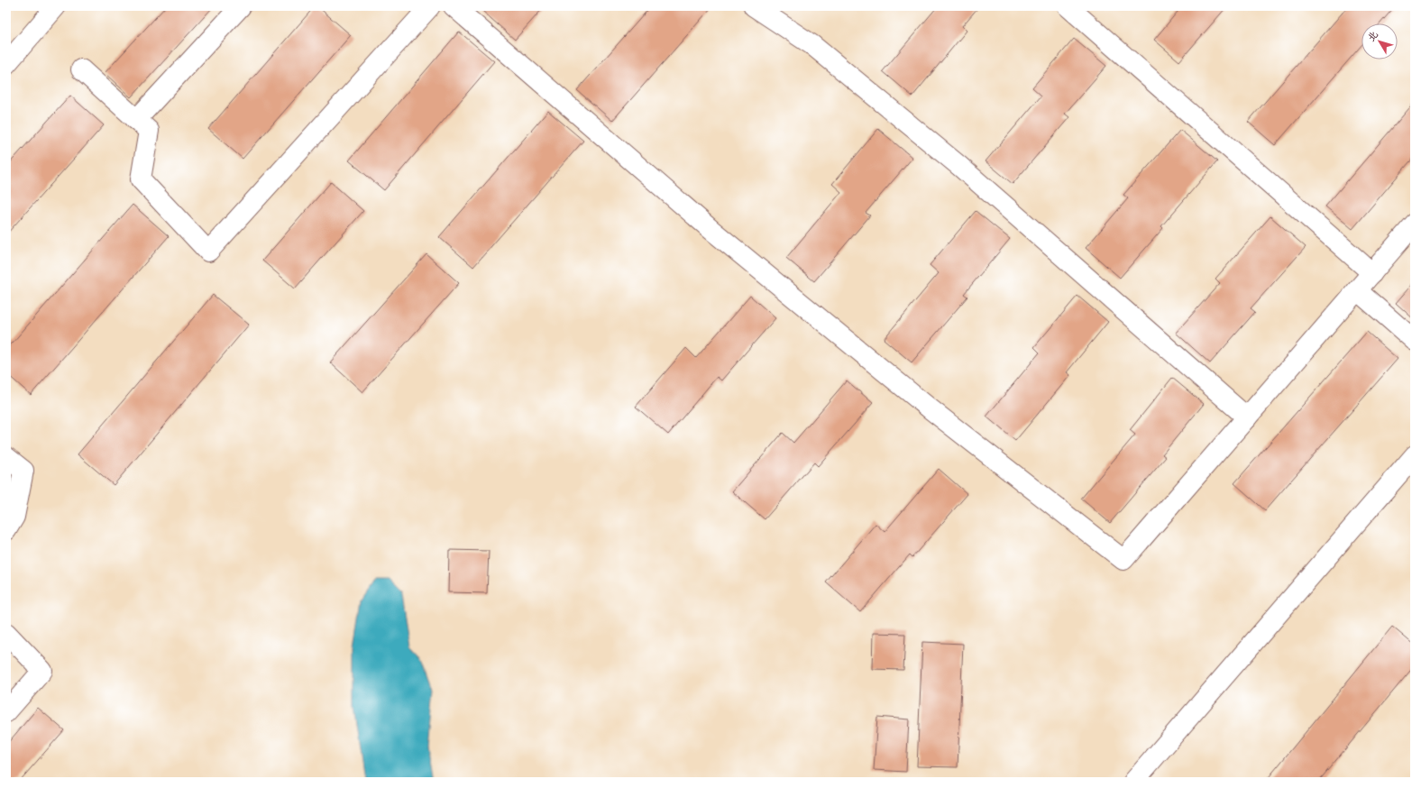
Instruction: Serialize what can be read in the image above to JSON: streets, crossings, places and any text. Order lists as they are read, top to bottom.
{
  "north": "top left"
}
